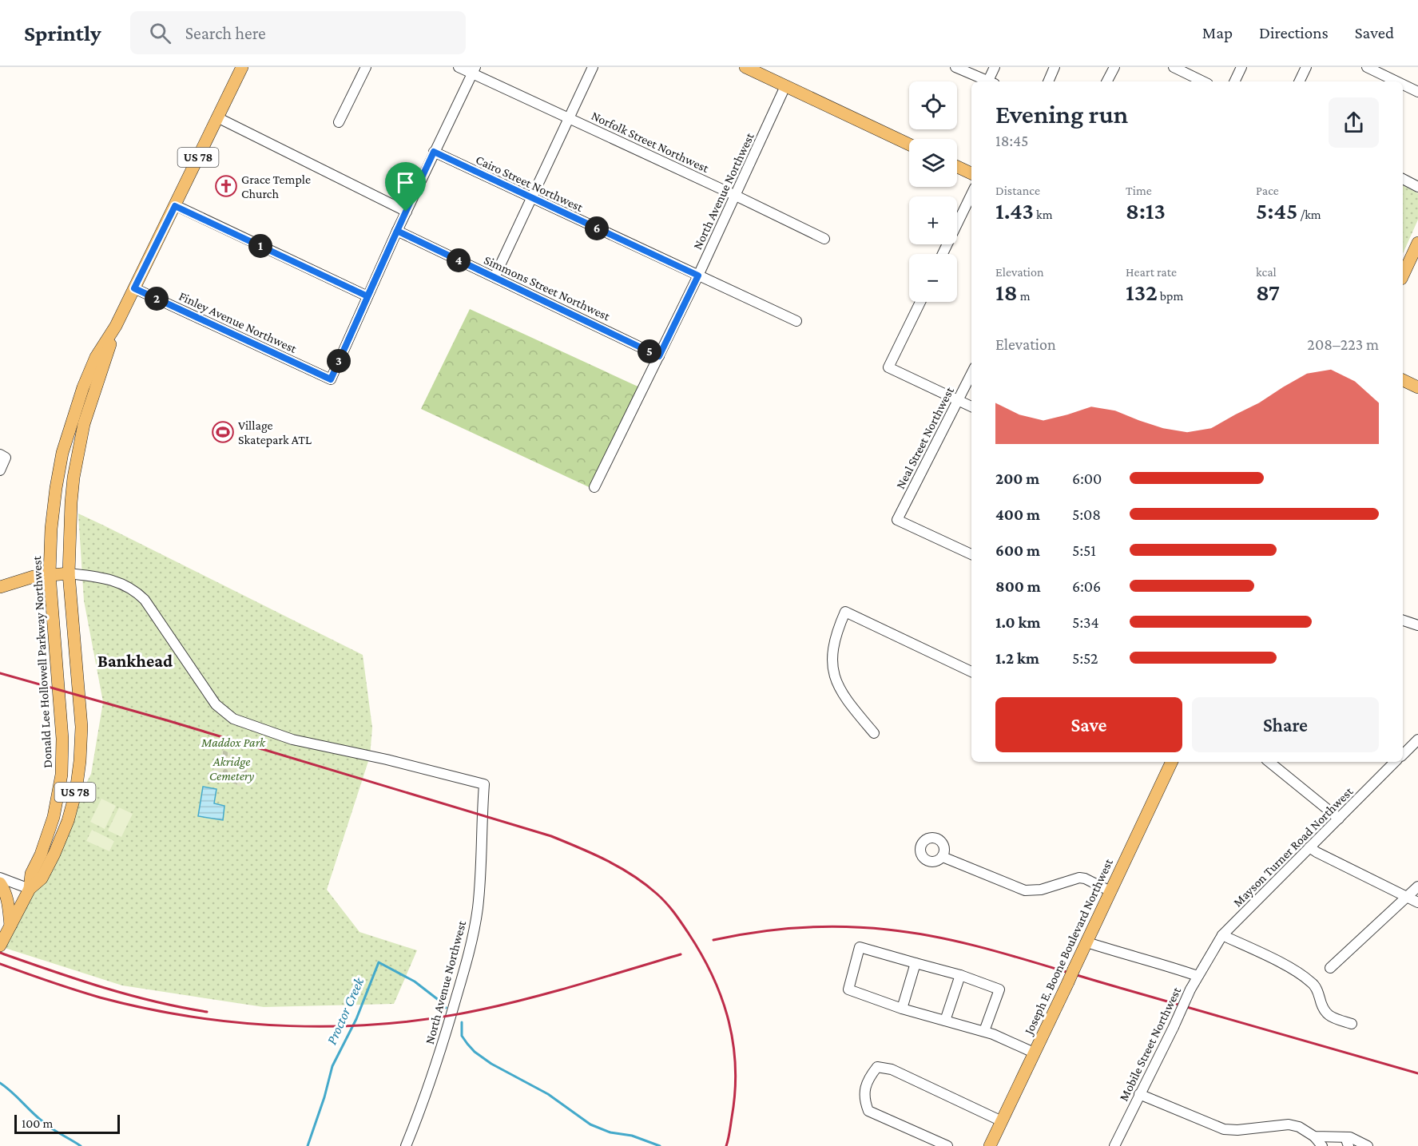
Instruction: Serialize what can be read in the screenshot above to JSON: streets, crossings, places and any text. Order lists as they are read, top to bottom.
{
  "streets": {
    "main road": ["US 78", "Donald Lee Hollowell Parkway Northwest", "Joseph E. Boone Boulevard Northwest"],
    "street": [
      "Norfolk Street Northwest",
      "Cairo Street Northwest",
      "North Avenue Northwest",
      "Simmons Street Northwest",
      "Finley Avenue Northwest",
      "Neal Street Northwest",
      "Mayson Turner Road Northwest",
      "Mobile Street Northwest"
    ]
  },
  "crossings": [
    ["Norfolk Street Northwest", "North Avenue Northwest"],
    ["Cairo Street Northwest", "North Avenue Northwest"],
    ["North Avenue Northwest", "Simmons Street Northwest"],
    ["North Avenue Northwest", "Donald Lee Hollowell Parkway Northwest"],
    ["Finley Avenue Northwest", "Donald Lee Hollowell Parkway Northwest"],
    ["Mayson Turner Road Northwest", "Mobile Street Northwest"]
  ],
  "districts": ["Bankhead"],
  "water": ["Proctor Creek"],
  "parks": ["Maddox Park", "Akridge Cemetery"],
  "places": {
    "church": ["Grace Temple Church"],
    "sports": ["Village Skatepark ATL"]
  },
  "scale_bar": "100 m",
  "page": {
    "header": "Sprintly",
    "search": "Search here",
    "nav": ["Map", "Directions", "Saved"],
    "map_buttons": ["+", "−"],
    "heading": ["Evening run", "18:45"],
    "stats": [
      ["Distance", "1.43 km"],
      ["Time", "8:13"],
      ["Pace", "5:45 /km"],
      ["Elevation", "18 m"],
      ["Heart rate", "132 bpm"],
      ["kcal", "87"]
    ],
    "pins": [
      "6",
      "1",
      "4",
      "2",
      "5",
      "3"
    ],
    "chart": ["Elevation", "208–223 m"],
    "list": [
      {
        "name": "200 m",
        "note": "6:00"
      },
      {
        "name": "400 m",
        "note": "5:08"
      },
      {
        "name": "600 m",
        "note": "5:51"
      },
      {
        "name": "800 m",
        "note": "6:06"
      },
      {
        "name": "1.0 km",
        "note": "5:34"
      },
      {
        "name": "1.2 km",
        "note": "5:52"
      }
    ],
    "buttons": ["Save", "Share"],
    "scale": "100 m"
  }
}
